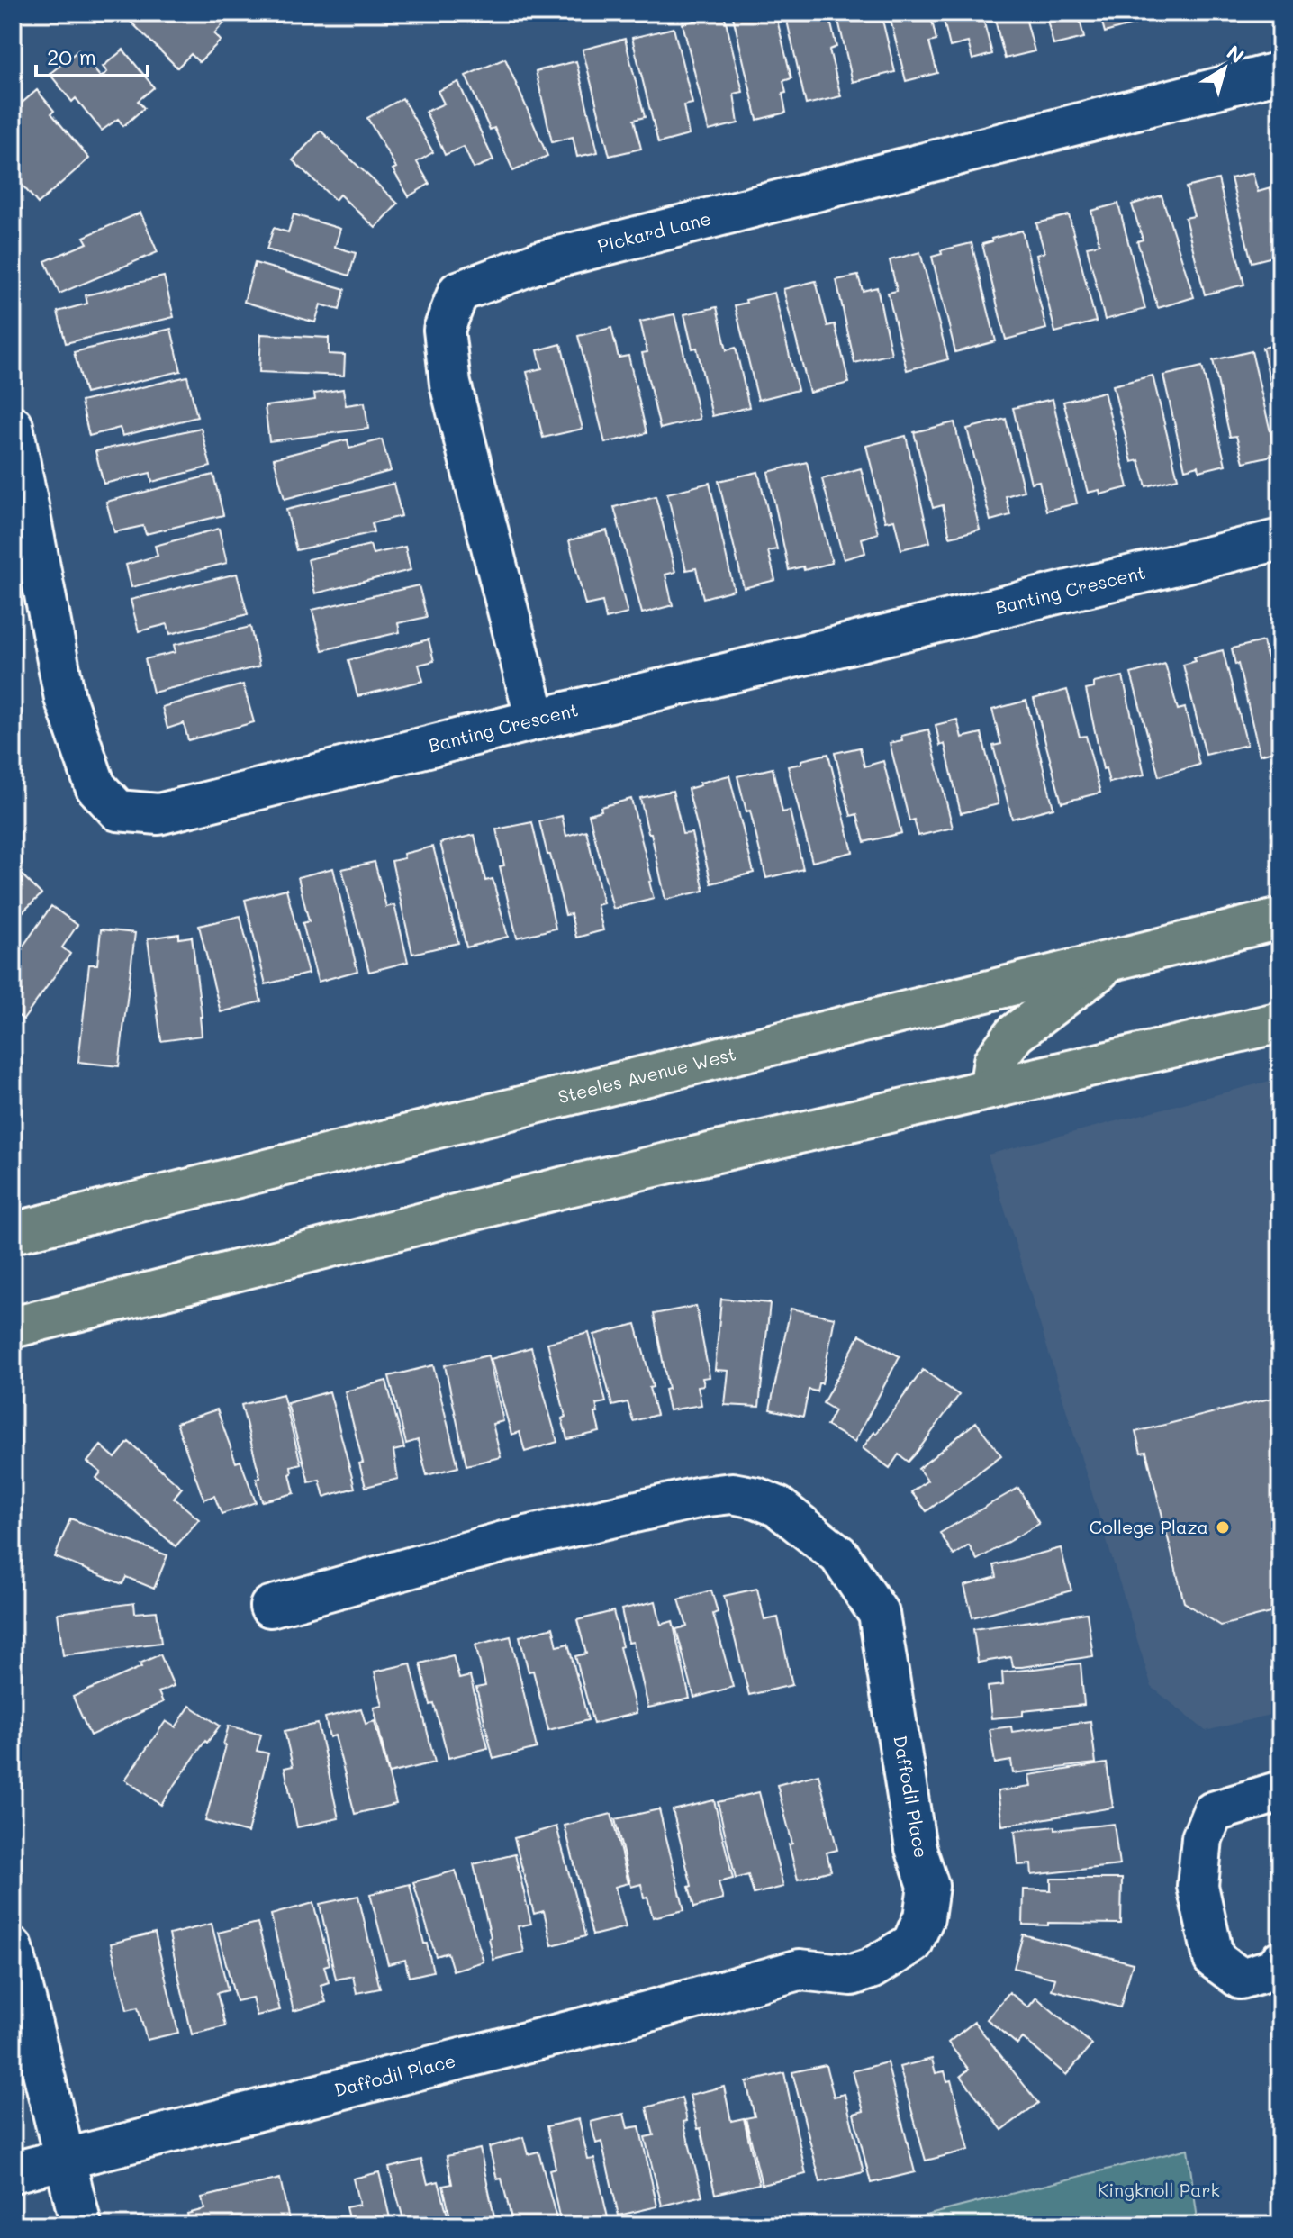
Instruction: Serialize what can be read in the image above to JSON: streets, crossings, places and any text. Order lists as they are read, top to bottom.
{
  "streets": {
    "main road": ["Steeles Avenue West"],
    "street": ["Pickard Lane", "Banting Crescent", "Daffodil Place"]
  },
  "crossings": [
    ["Pickard Lane", "Banting Crescent"]
  ],
  "parks": ["Kingknoll Park"],
  "places": ["College Plaza"],
  "scale_bar": "20 m",
  "north": "top right"
}
